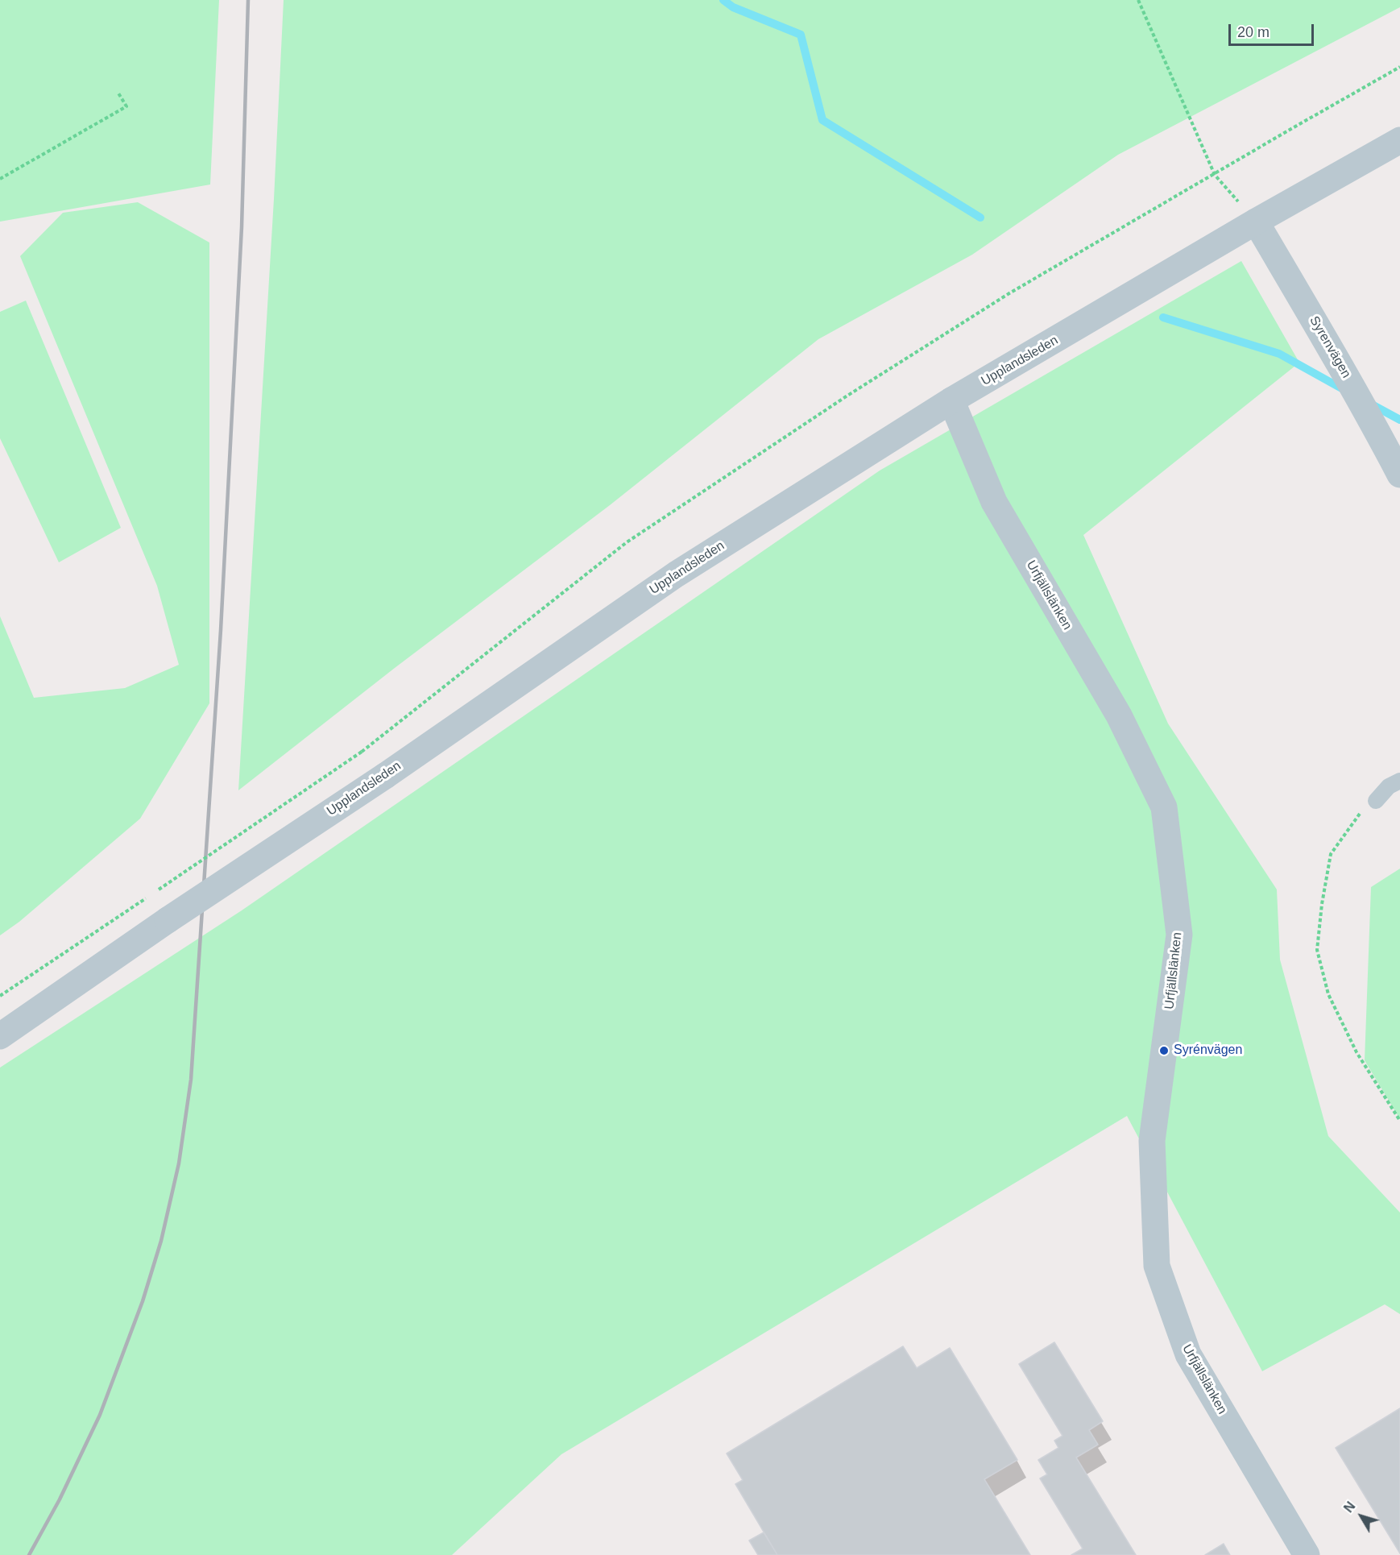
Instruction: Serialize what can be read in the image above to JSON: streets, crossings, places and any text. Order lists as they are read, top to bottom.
{
  "streets": {
    "street": ["Syrenvägen", "Upplandsleden", "Urfjällslänken"]
  },
  "crossings": [
    ["Syrenvägen", "Upplandsleden"],
    ["Upplandsleden", "Urfjällslänken"]
  ],
  "places": ["Syrénvägen"],
  "scale_bar": "20 m",
  "north": "top left"
}
